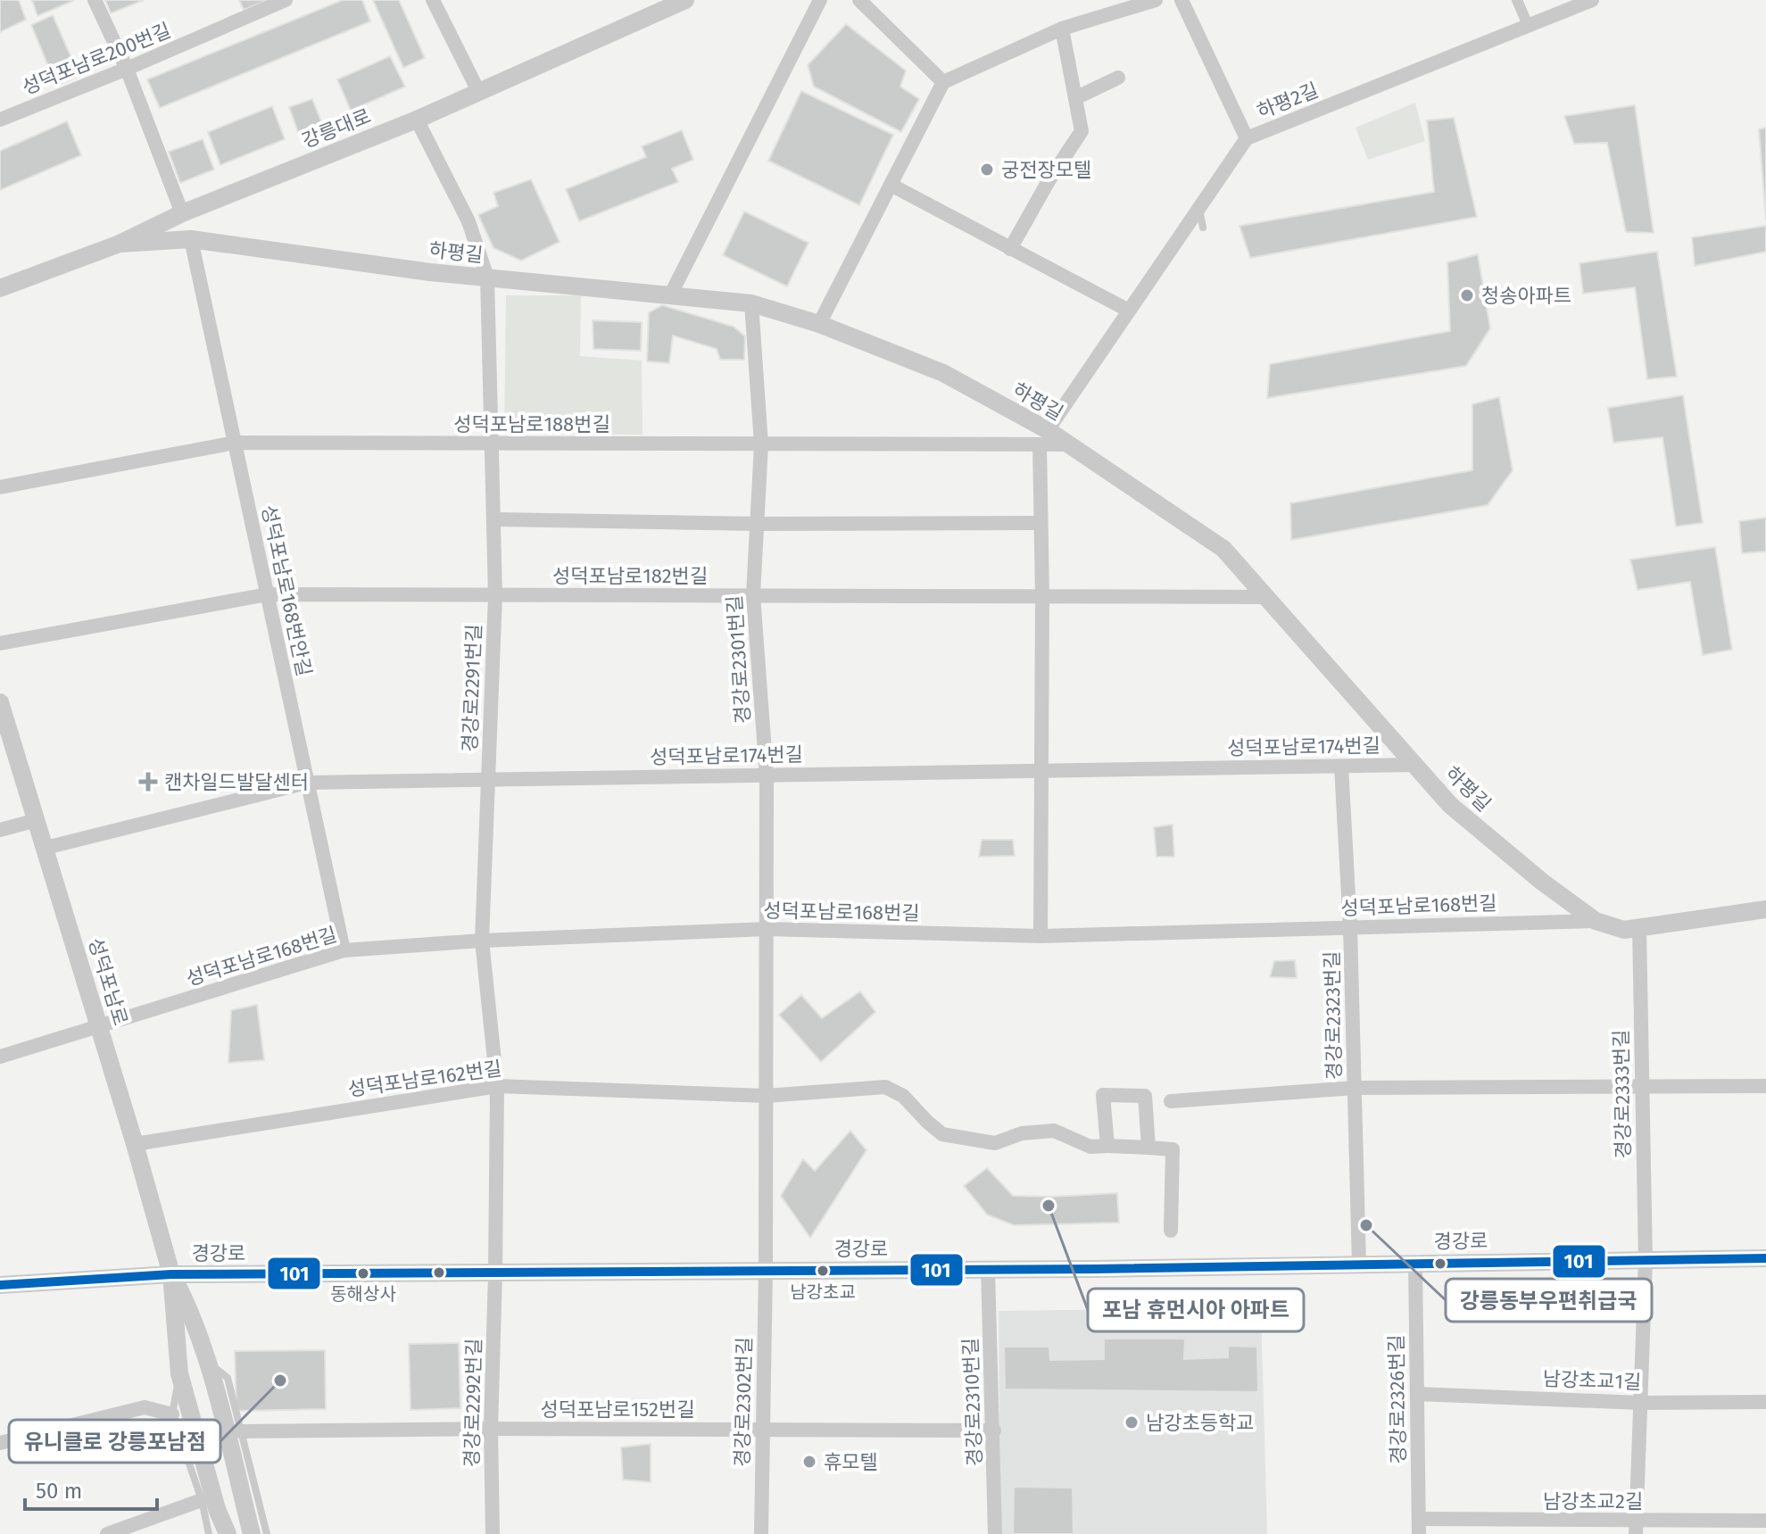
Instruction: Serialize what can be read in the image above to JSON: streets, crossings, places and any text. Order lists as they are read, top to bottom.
{
  "streets": {
    "street": [
      "성덕포남로200번길",
      "하평2길",
      "강릉대로",
      "하평길",
      "성덕포남로188번길",
      "성덕포남로182번길",
      "성덕포남로168번안길",
      "경강로2301번길",
      "경강로2291번길",
      "성덕포남로174번길",
      "성덕포남로168번길",
      "성덕포남로",
      "경강로2323번길",
      "성덕포남로162번길",
      "경강로2333번길",
      "경강로",
      "남강초교1길",
      "경강로2326번길",
      "경강로2302번길",
      "경강로2310번길",
      "경강로2292번길",
      "성덕포남로152번길",
      "남강초교2길"
    ]
  },
  "crossings": [
    ["하평2길", "하평길"],
    ["하평2길", "성덕포남로188번길"],
    ["강릉대로", "하평길"],
    ["강릉대로", "경강로2291번길"],
    ["하평길", "성덕포남로188번길"],
    ["하평길", "성덕포남로182번길"],
    ["하평길", "성덕포남로168번안길"],
    ["하평길", "경강로2301번길"],
    ["하평길", "경강로2291번길"],
    ["하평길", "성덕포남로174번길"],
    ["하평길", "성덕포남로168번길"],
    ["하평길", "경강로2333번길"],
    ["성덕포남로188번길", "성덕포남로168번안길"],
    ["성덕포남로188번길", "경강로2301번길"],
    ["성덕포남로188번길", "경강로2291번길"],
    ["성덕포남로182번길", "성덕포남로168번안길"],
    ["성덕포남로182번길", "경강로2301번길"],
    ["성덕포남로182번길", "경강로2291번길"],
    ["성덕포남로168번안길", "성덕포남로174번길"],
    ["성덕포남로168번안길", "성덕포남로168번길"],
    ["경강로2301번길", "성덕포남로174번길"],
    ["경강로2301번길", "성덕포남로168번길"],
    ["경강로2301번길", "성덕포남로162번길"],
    ["경강로2301번길", "경강로"],
    ["경강로2301번길", "경강로2302번길"],
    ["경강로2291번길", "성덕포남로174번길"],
    ["경강로2291번길", "성덕포남로168번길"],
    ["경강로2291번길", "성덕포남로162번길"],
    ["경강로2291번길", "경강로"],
    ["경강로2291번길", "경강로2292번길"],
    ["성덕포남로174번길", "성덕포남로"],
    ["성덕포남로174번길", "경강로2323번길"],
    ["성덕포남로168번길", "성덕포남로"],
    ["성덕포남로168번길", "경강로2323번길"],
    ["성덕포남로", "성덕포남로162번길"],
    ["성덕포남로", "경강로"],
    ["경강로2323번길", "경강로"],
    ["경강로2333번길", "경강로"],
    ["경강로2333번길", "남강초교1길"],
    ["경강로2333번길", "남강초교2길"],
    ["경강로", "경강로2326번길"],
    ["경강로", "경강로2302번길"],
    ["경강로", "경강로2310번길"],
    ["경강로", "경강로2292번길"],
    ["남강초교1길", "경강로2326번길"],
    ["경강로2326번길", "남강초교2길"],
    ["경강로2302번길", "성덕포남로152번길"],
    ["경강로2310번길", "성덕포남로152번길"],
    ["경강로2292번길", "성덕포남로152번길"]
  ],
  "places": {
    "other": [
      "궁전장모텔",
      "청송아파트",
      "포남 휴먼시아 아파트",
      "강릉동부우편취급국",
      "남강초교",
      "동해상사",
      "유니클로 강릉포남점",
      "남강초등학교",
      "휴모텔"
    ],
    "health": ["캔차일드발달센터"]
  },
  "lines": ["transit line 101"],
  "scale_bar": "50 m"
}
